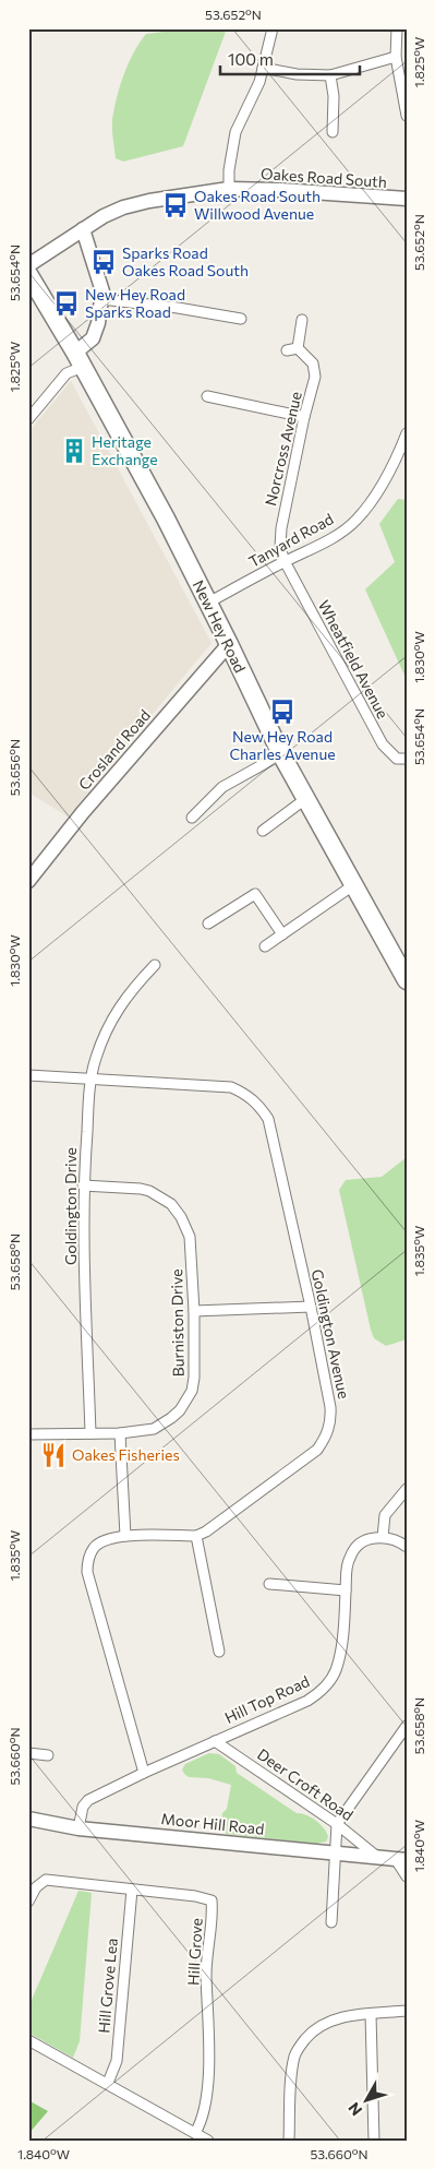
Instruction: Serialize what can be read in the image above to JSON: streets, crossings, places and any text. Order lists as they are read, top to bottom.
{
  "streets": {
    "highway": ["New Hey Road"],
    "street": [
      "Oakes Road South",
      "Norcross Avenue",
      "Tanyard Road",
      "Wheatfield Avenue",
      "Crosland Road",
      "Goldington Drive",
      "Burniston Drive",
      "Goldington Avenue",
      "Hill Top Road",
      "Deer Croft Road",
      "Moor Hill Road",
      "Hill Grove",
      "Hill Grove Lea"
    ]
  },
  "crossings": [
    ["Oakes Road South", "New Hey Road"],
    ["Norcross Avenue", "Tanyard Road"],
    ["Norcross Avenue", "Wheatfield Avenue"],
    ["Tanyard Road", "New Hey Road"],
    ["Tanyard Road", "Wheatfield Avenue"],
    ["New Hey Road", "Crosland Road"],
    ["Goldington Drive", "Burniston Drive"],
    ["Goldington Drive", "Goldington Avenue"],
    ["Hill Top Road", "Deer Croft Road"],
    ["Hill Top Road", "Moor Hill Road"],
    ["Deer Croft Road", "Moor Hill Road"],
    ["Hill Grove", "Hill Grove Lea"]
  ],
  "places": {
    "bus stop": [
      "Oakes Road South Willwood Avenue",
      "Sparks Road Oakes Road South",
      "New Hey Road Sparks Road",
      "New Hey Road Charles Avenue"
    ],
    "building": ["Heritage Exchange"],
    "restaurant": ["Oakes Fisheries"]
  },
  "scale_bar": "100 m",
  "north": "bottom left",
  "coordinates": [
    "53.652°N",
    "1.825°W",
    "53.654°N",
    "1.830°W",
    "53.656°N",
    "1.835°W",
    "53.658°N",
    "53.660°N",
    "1.840°W"
  ]
}
